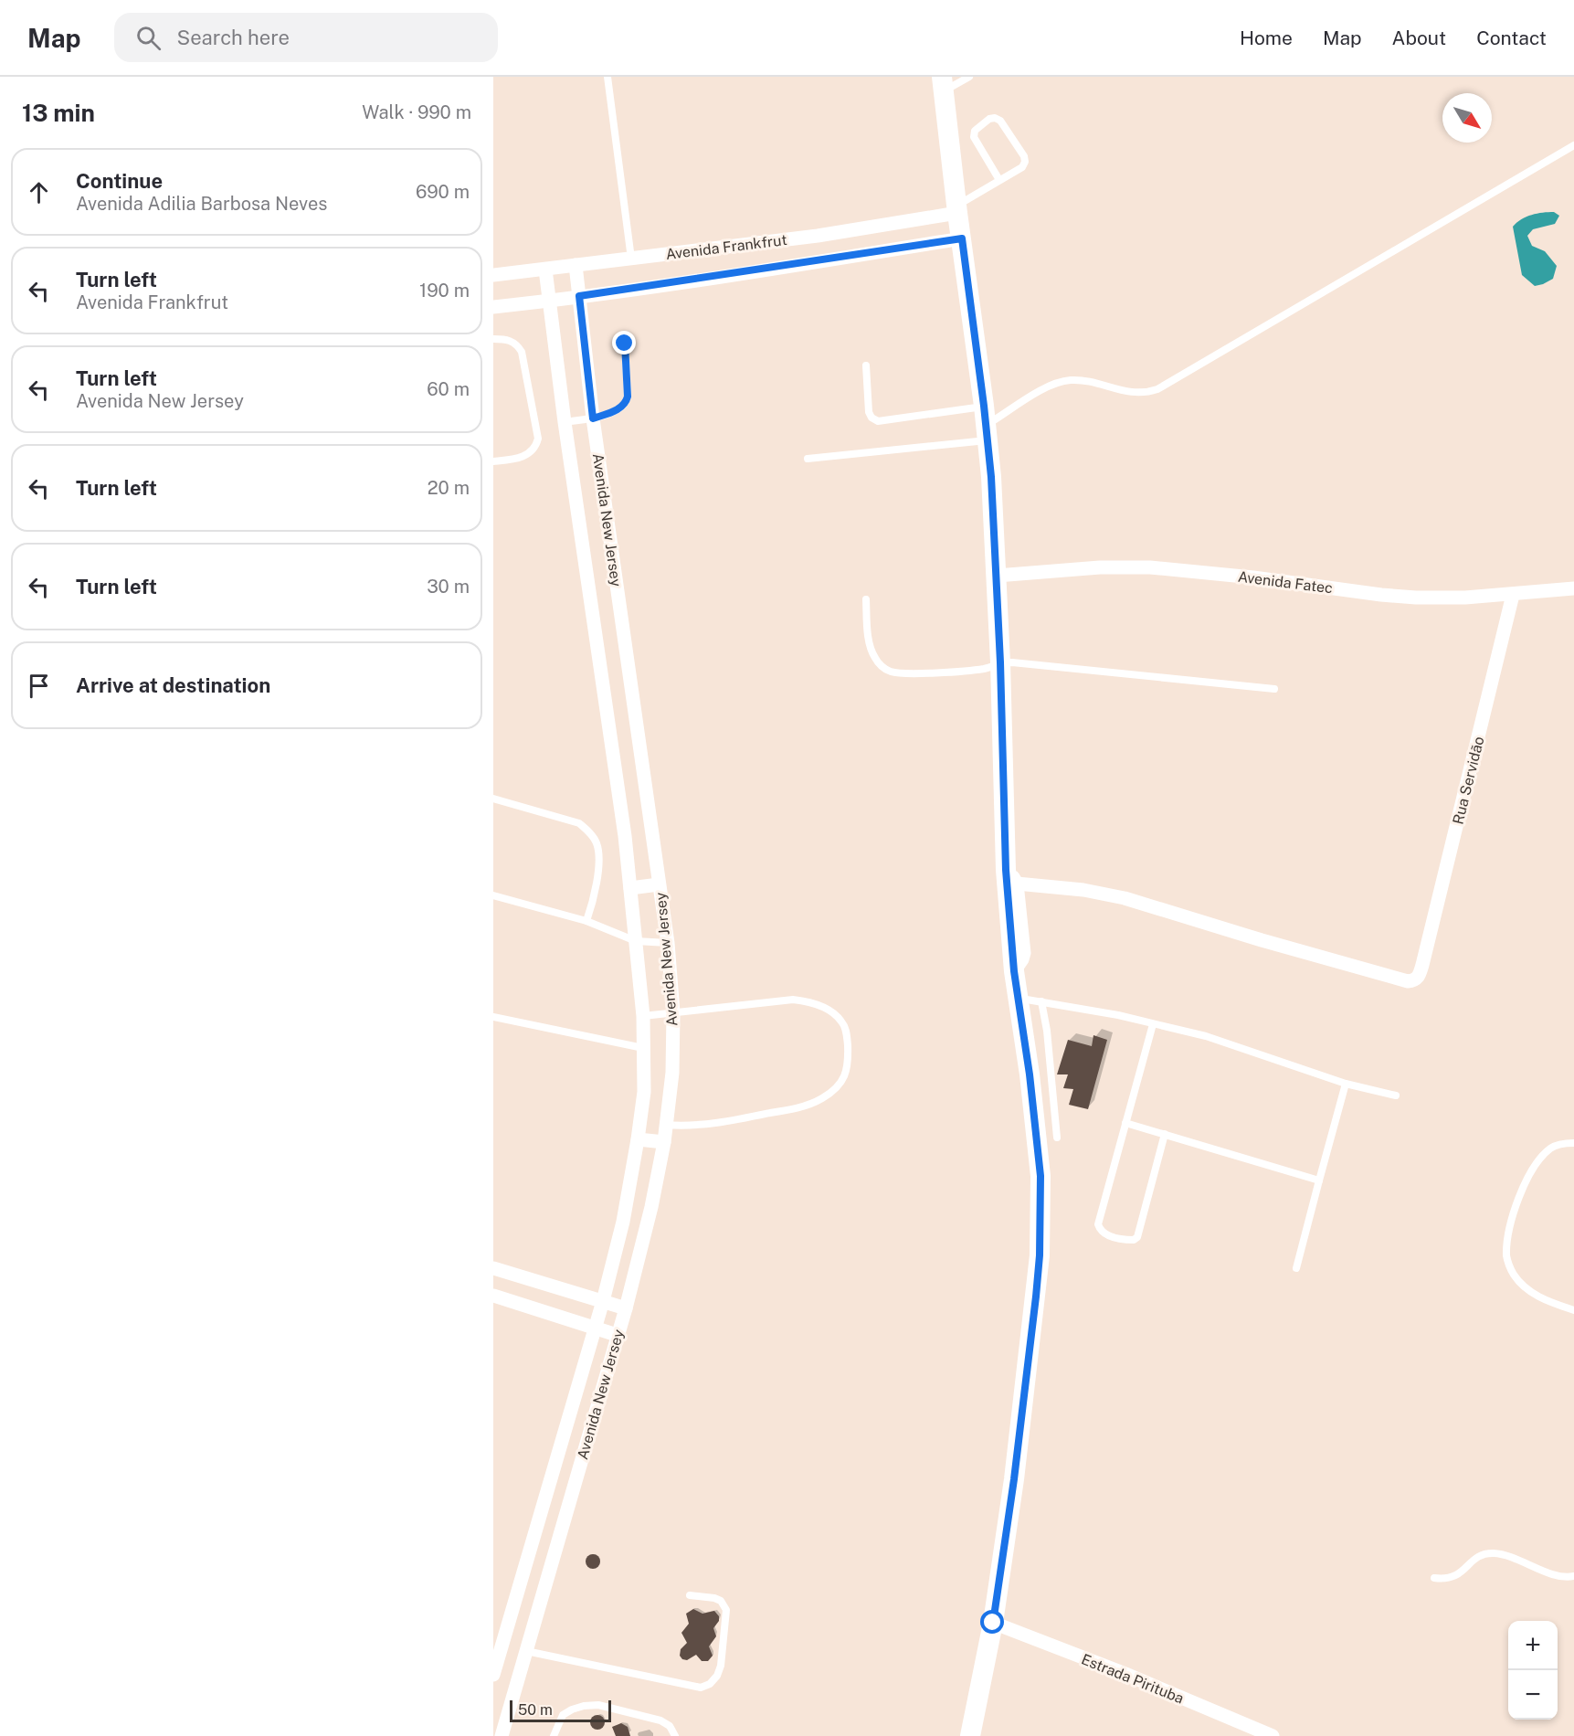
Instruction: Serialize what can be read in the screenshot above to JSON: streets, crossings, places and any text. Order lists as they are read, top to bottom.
{
  "streets": {
    "street": [
      "Avenida Frankfrut",
      "Avenida New Jersey",
      "Avenida Fatec",
      "Rua Servidão",
      "Estrada Pirituba"
    ]
  },
  "crossings": [
    ["Avenida Frankfrut", "Avenida New Jersey"],
    ["Avenida Fatec", "Rua Servidão"]
  ],
  "scale_bar": "50 m",
  "north": "bottom right",
  "page": {
    "header": "Map",
    "search": "Search here",
    "nav": [
      "Home",
      "Map",
      "About",
      "Contact"
    ],
    "heading": ["13 min", "Walk · 990 m"],
    "list": [
      ["Continue", "Avenida Adilia Barbosa Neves", "690 m"],
      ["Turn left", "Avenida Frankfrut", "190 m"],
      ["Turn left", "Avenida New Jersey", "60 m"],
      ["Turn left", "20 m"],
      ["Turn left", "30 m"],
      "Arrive at destination"
    ],
    "map_buttons": ["+", "−"],
    "scale": "50 m"
  }
}
